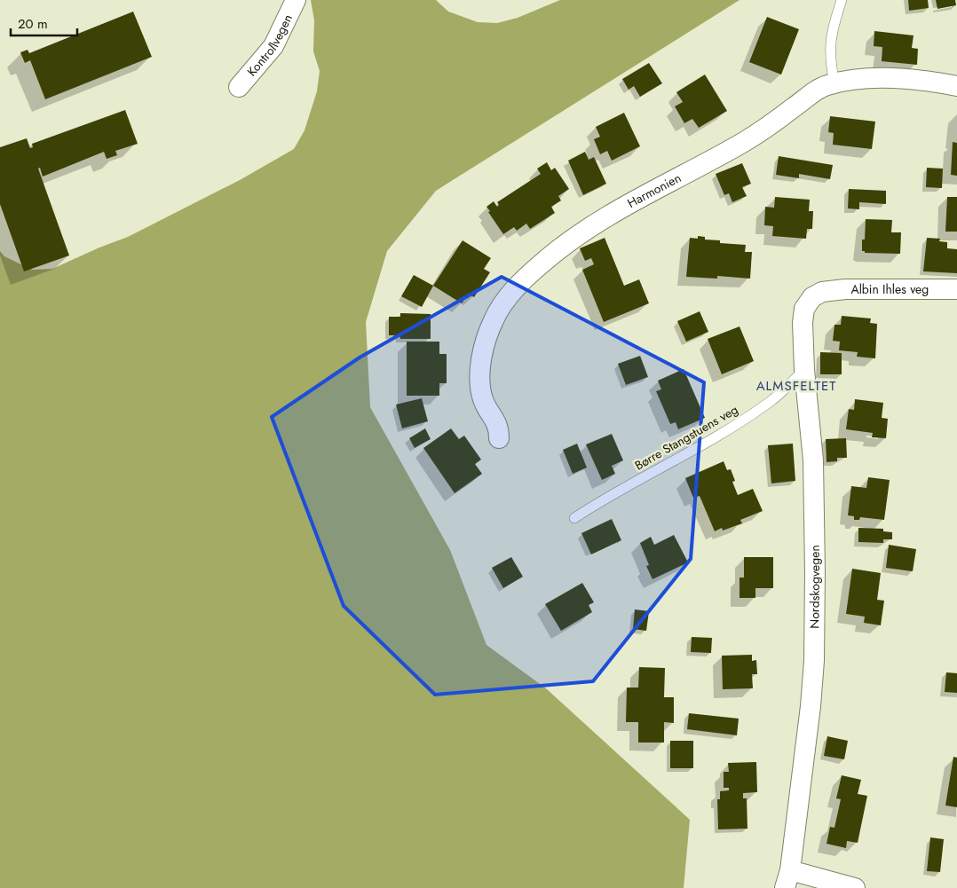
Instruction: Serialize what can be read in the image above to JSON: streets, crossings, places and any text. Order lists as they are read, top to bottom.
{
  "streets": {
    "street": [
      "Kontrollvegen",
      "Harmonien",
      "Albin Ihles veg",
      "Nordskogvegen"
    ],
    "lane": ["Børre Stangstuens veg"]
  },
  "crossings": [
    ["Albin Ihles veg", "Nordskogvegen"],
    ["Børre Stangstuens veg", "Nordskogvegen"]
  ],
  "districts": ["ALMSFELTET"],
  "scale_bar": "20 m"
}
